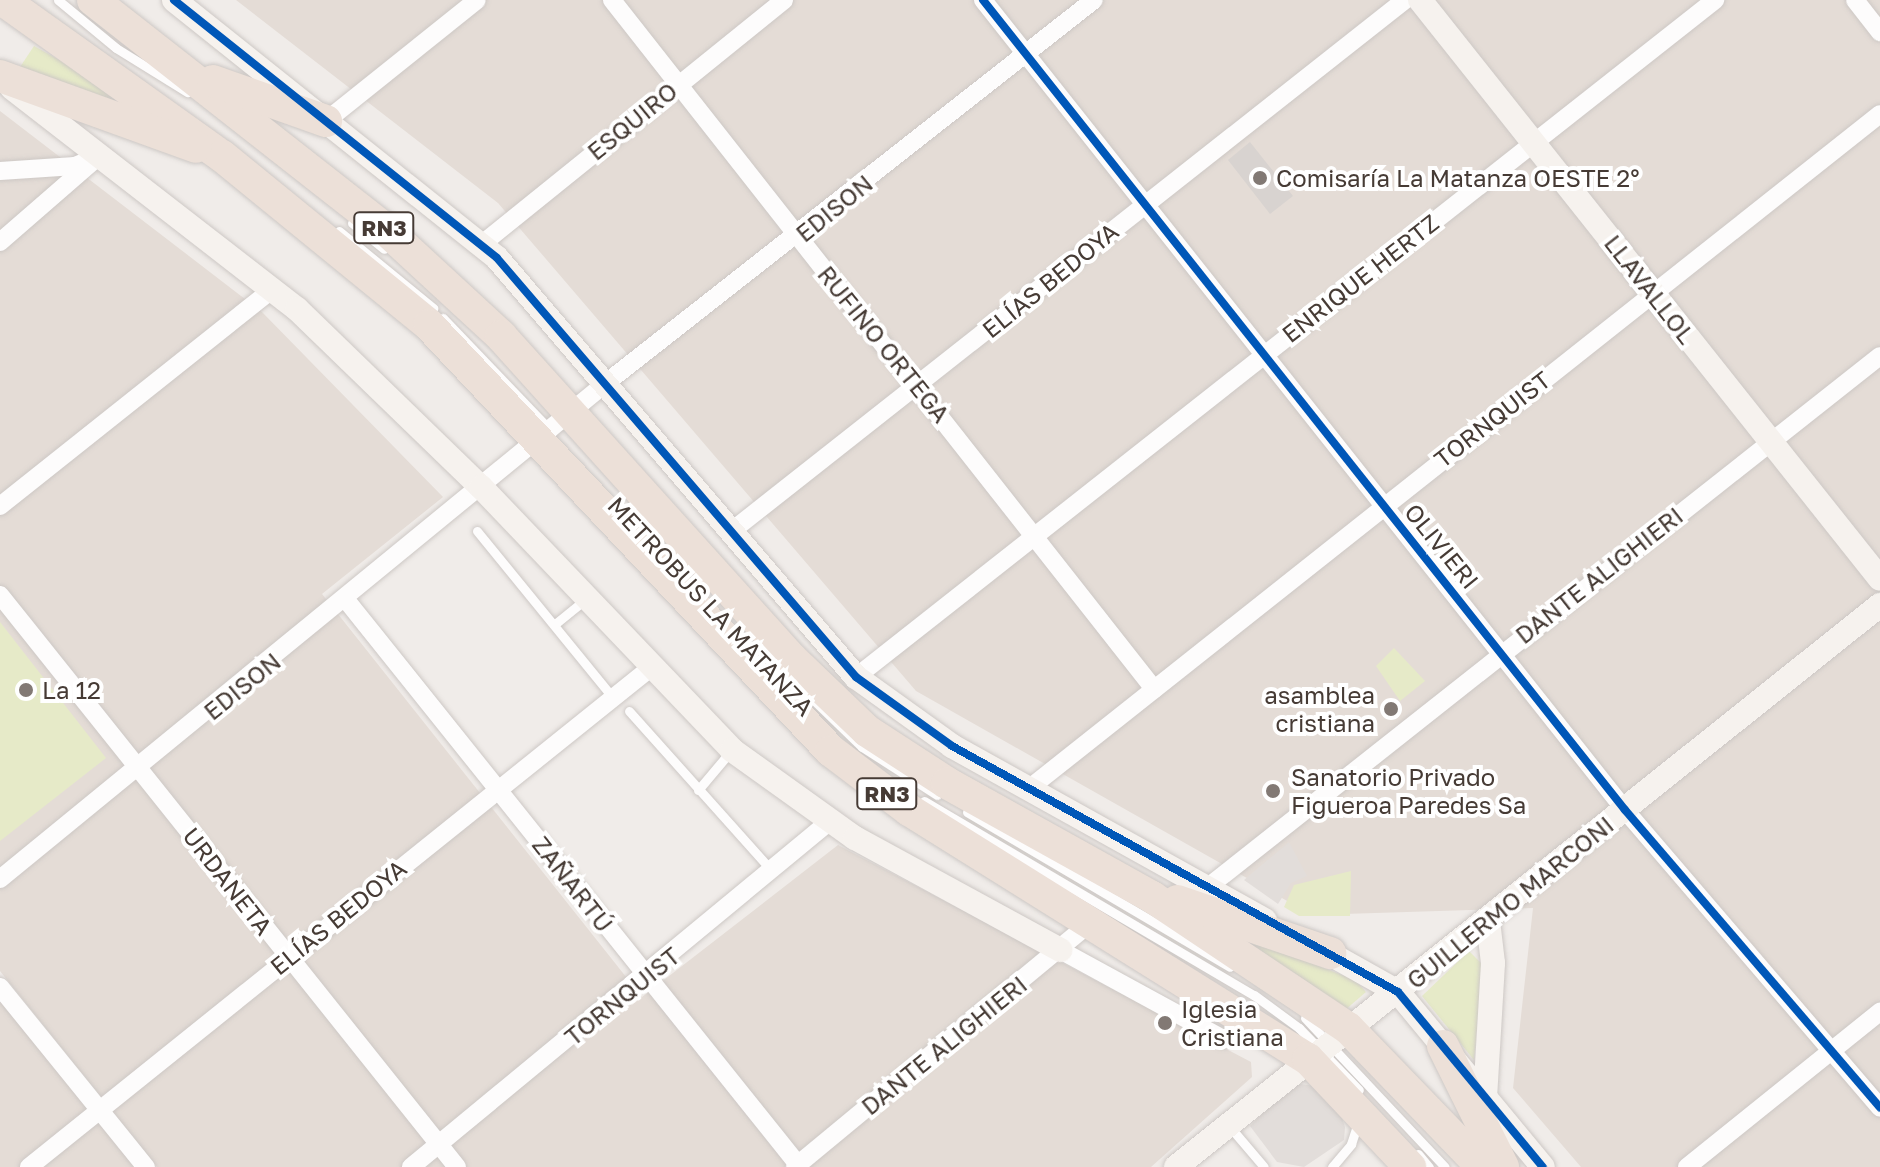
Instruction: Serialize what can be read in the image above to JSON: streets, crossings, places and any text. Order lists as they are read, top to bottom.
{
  "streets": {
    "highway": ["RN3"],
    "street": [
      "ESQUIRO",
      "EDISON",
      "ENRIQUE HERTZ",
      "ELÍAS BEDOYA",
      "LLAVALLOL",
      "RUFINO ORTEGA",
      "TORNQUIST",
      "OLIVIERI",
      "DANTE ALIGHIERI",
      "URDANETA",
      "ZAÑARTÚ",
      "GUILLERMO MARCONI"
    ],
    "lane": ["METROBUS LA MATANZA"]
  },
  "crossings": [
    ["ESQUIRO", "RUFINO ORTEGA"],
    ["EDISON", "RN3"],
    ["EDISON", "RUFINO ORTEGA"],
    ["EDISON", "OLIVIERI"],
    ["EDISON", "METROBUS LA MATANZA"],
    ["EDISON", "URDANETA"],
    ["EDISON", "ZAÑARTÚ"],
    ["RN3", "DANTE ALIGHIERI"],
    ["RN3", "METROBUS LA MATANZA"],
    ["RN3", "GUILLERMO MARCONI"],
    ["ENRIQUE HERTZ", "LLAVALLOL"],
    ["ENRIQUE HERTZ", "RUFINO ORTEGA"],
    ["ENRIQUE HERTZ", "OLIVIERI"],
    ["ELÍAS BEDOYA", "RUFINO ORTEGA"],
    ["ELÍAS BEDOYA", "OLIVIERI"],
    ["ELÍAS BEDOYA", "URDANETA"],
    ["ELÍAS BEDOYA", "ZAÑARTÚ"],
    ["LLAVALLOL", "TORNQUIST"],
    ["LLAVALLOL", "DANTE ALIGHIERI"],
    ["RUFINO ORTEGA", "TORNQUIST"],
    ["TORNQUIST", "OLIVIERI"],
    ["TORNQUIST", "URDANETA"],
    ["TORNQUIST", "ZAÑARTÚ"],
    ["OLIVIERI", "DANTE ALIGHIERI"],
    ["OLIVIERI", "GUILLERMO MARCONI"],
    ["DANTE ALIGHIERI", "ZAÑARTÚ"],
    ["METROBUS LA MATANZA", "GUILLERMO MARCONI"]
  ],
  "places": [
    "Comisaría La Matanza OESTE 2°",
    "La 12",
    "asamblea cristiana",
    "Sanatorio Privado Figueroa Paredes Sa",
    "Iglesia Cristiana"
  ]
}
